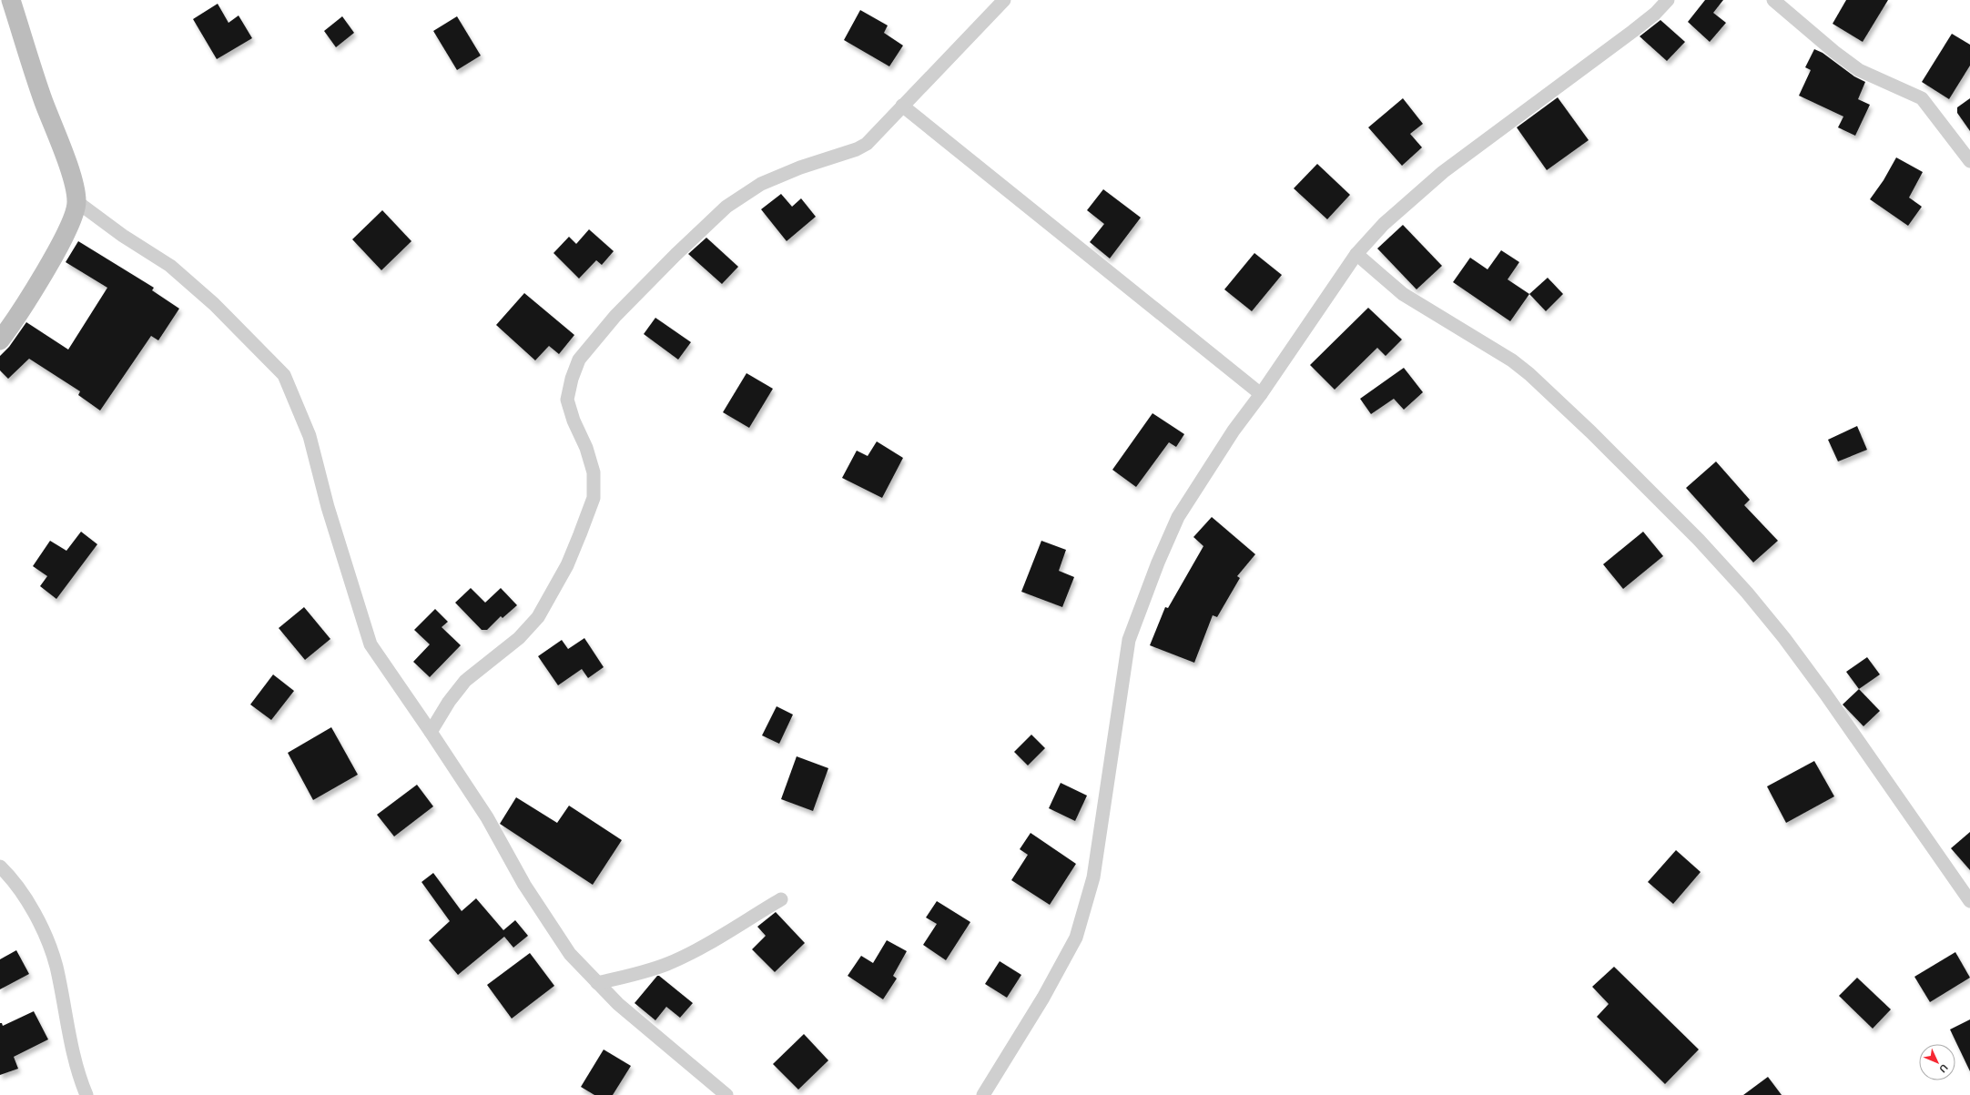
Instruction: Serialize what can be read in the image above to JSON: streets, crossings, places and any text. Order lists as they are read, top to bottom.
{
  "north": "bottom right"
}
